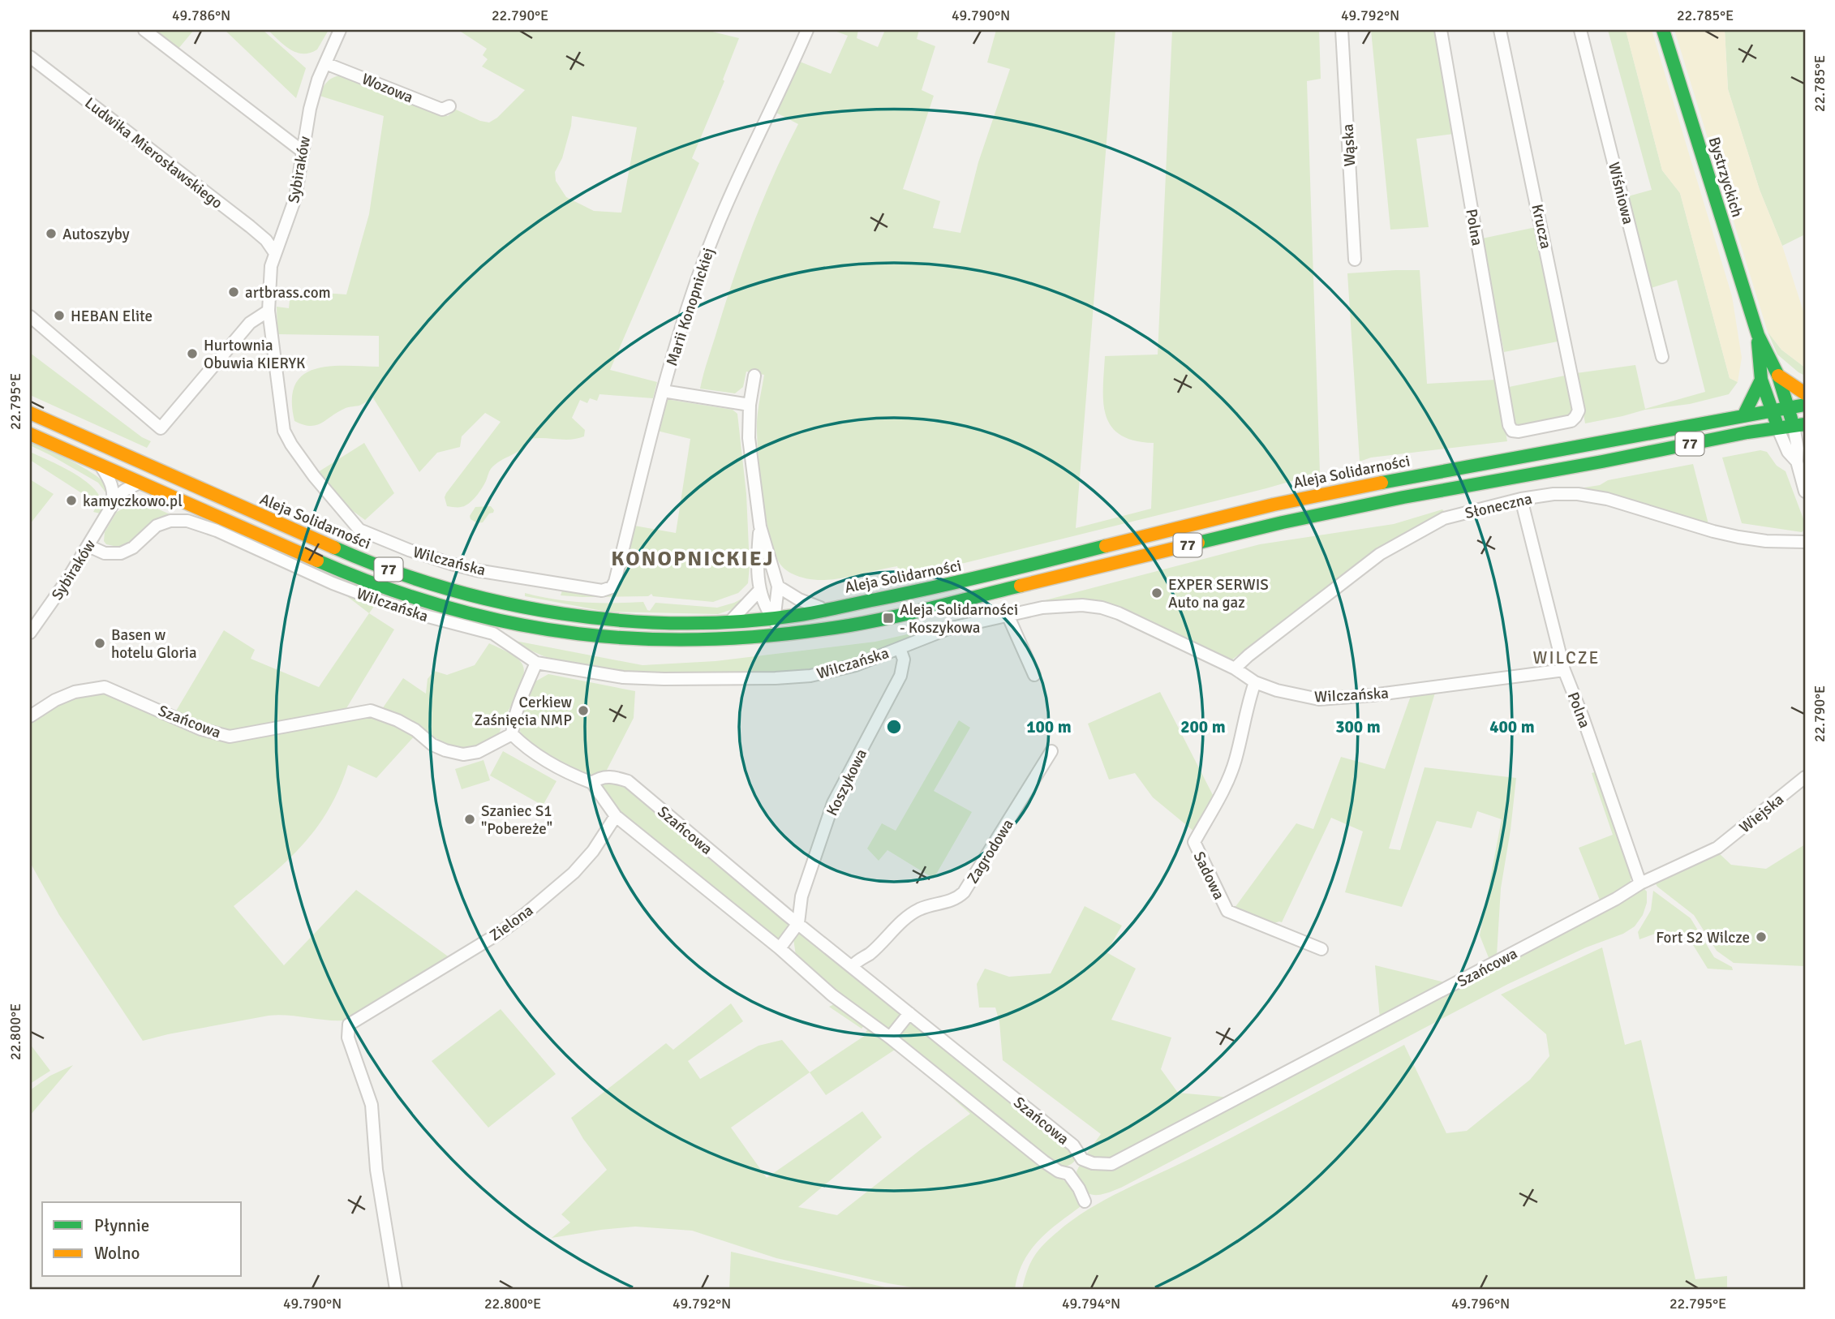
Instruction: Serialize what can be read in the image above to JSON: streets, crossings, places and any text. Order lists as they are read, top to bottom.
{
  "streets": {
    "main road": ["Bystrzyckich", "77", "Aleja Solidarności"],
    "street": [
      "Wozowa",
      "Wąska",
      "Ludwika Mierosławskiego",
      "Sybiraków",
      "Wiśniowa",
      "Krucza",
      "Polna",
      "Marii Konopnickiej",
      "Słoneczna",
      "Wilczańska",
      "WiIczańska",
      "Szańcowa",
      "Koszykowa",
      "Wiejska",
      "Zagrodowa",
      "Sadowa",
      "Zielona"
    ]
  },
  "crossings": [
    ["Wozowa", "Sybiraków"],
    ["Ludwika Mierosławskiego", "Sybiraków"],
    ["Sybiraków", "77"],
    ["Sybiraków", "Wilczańska"],
    ["Sybiraków", "WiIczańska"],
    ["Krucza", "Polna"],
    ["Polna", "Słoneczna"],
    ["Polna", "WiIczańska"],
    ["Polna", "Szańcowa"],
    ["Marii Konopnickiej", "Wilczańska"],
    ["Słoneczna", "WiIczańska"],
    ["WiIczańska", "Koszykowa"],
    ["WiIczańska", "Sadowa"],
    ["Szańcowa", "Koszykowa"],
    ["Szańcowa", "Wiejska"],
    ["Szańcowa", "Zagrodowa"],
    ["Szańcowa", "Zielona"]
  ],
  "districts": ["KONOPNICKIEJ", "WILCZE"],
  "places": {
    "other": [
      "Autoszyby",
      "artbrass.com",
      "HEBAN Elite",
      "Hurtownia Obuwia KIERYK",
      "kamyczkowo.pl",
      "EXPER SERWIS Auto na gaz",
      "Basen w hotelu Gloria",
      "Cerkiew Zaśnięcia NMP",
      "Szaniec S1 \"Pobereże\"",
      "Fort S2 Wilcze"
    ],
    "transit": ["Aleja Solidarności - Koszykowa"]
  },
  "legend": ["Płynnie", "Wolno"],
  "coordinates": [
    "49.786°N",
    "22.790°E",
    "49.790°N",
    "49.792°N",
    "22.785°E",
    "22.795°E",
    "22.800°E",
    "49.794°N",
    "49.796°N"
  ],
  "rings": [
    "100 m",
    "200 m",
    "300 m",
    "400 m"
  ]
}
